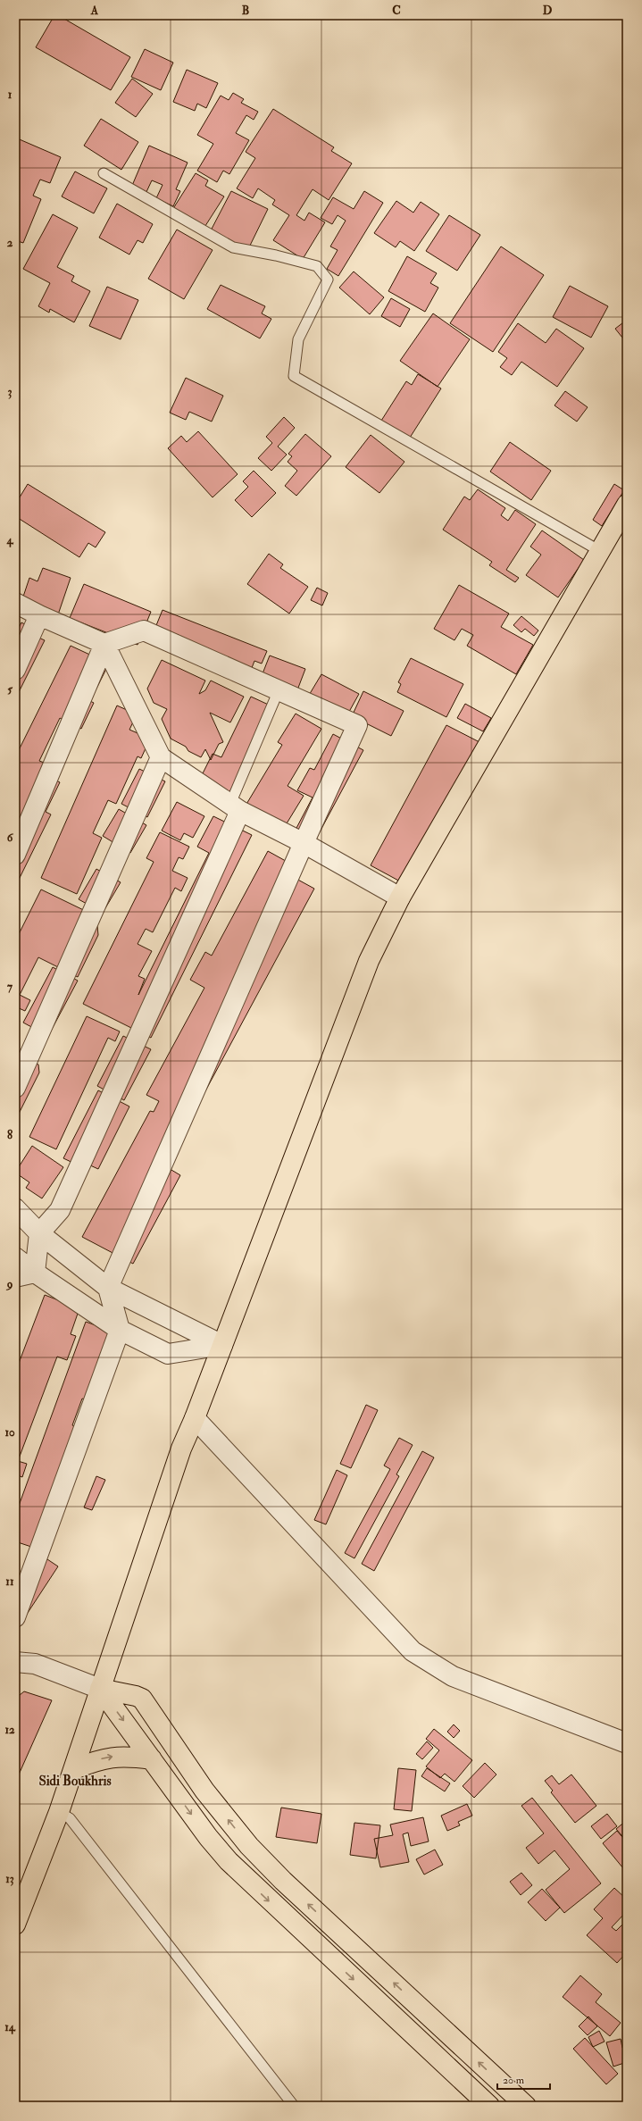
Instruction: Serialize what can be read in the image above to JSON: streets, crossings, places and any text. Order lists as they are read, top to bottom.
{
  "districts": ["Sidi Boukhris"],
  "scale_bar": "20 m",
  "grid": {
    "columns": [
      "A",
      "B",
      "C",
      "D"
    ],
    "rows": [
      "1",
      "2",
      "3",
      "4",
      "5",
      "6",
      "7",
      "8",
      "9",
      "10",
      "11",
      "12",
      "13",
      "14"
    ]
  }
}
